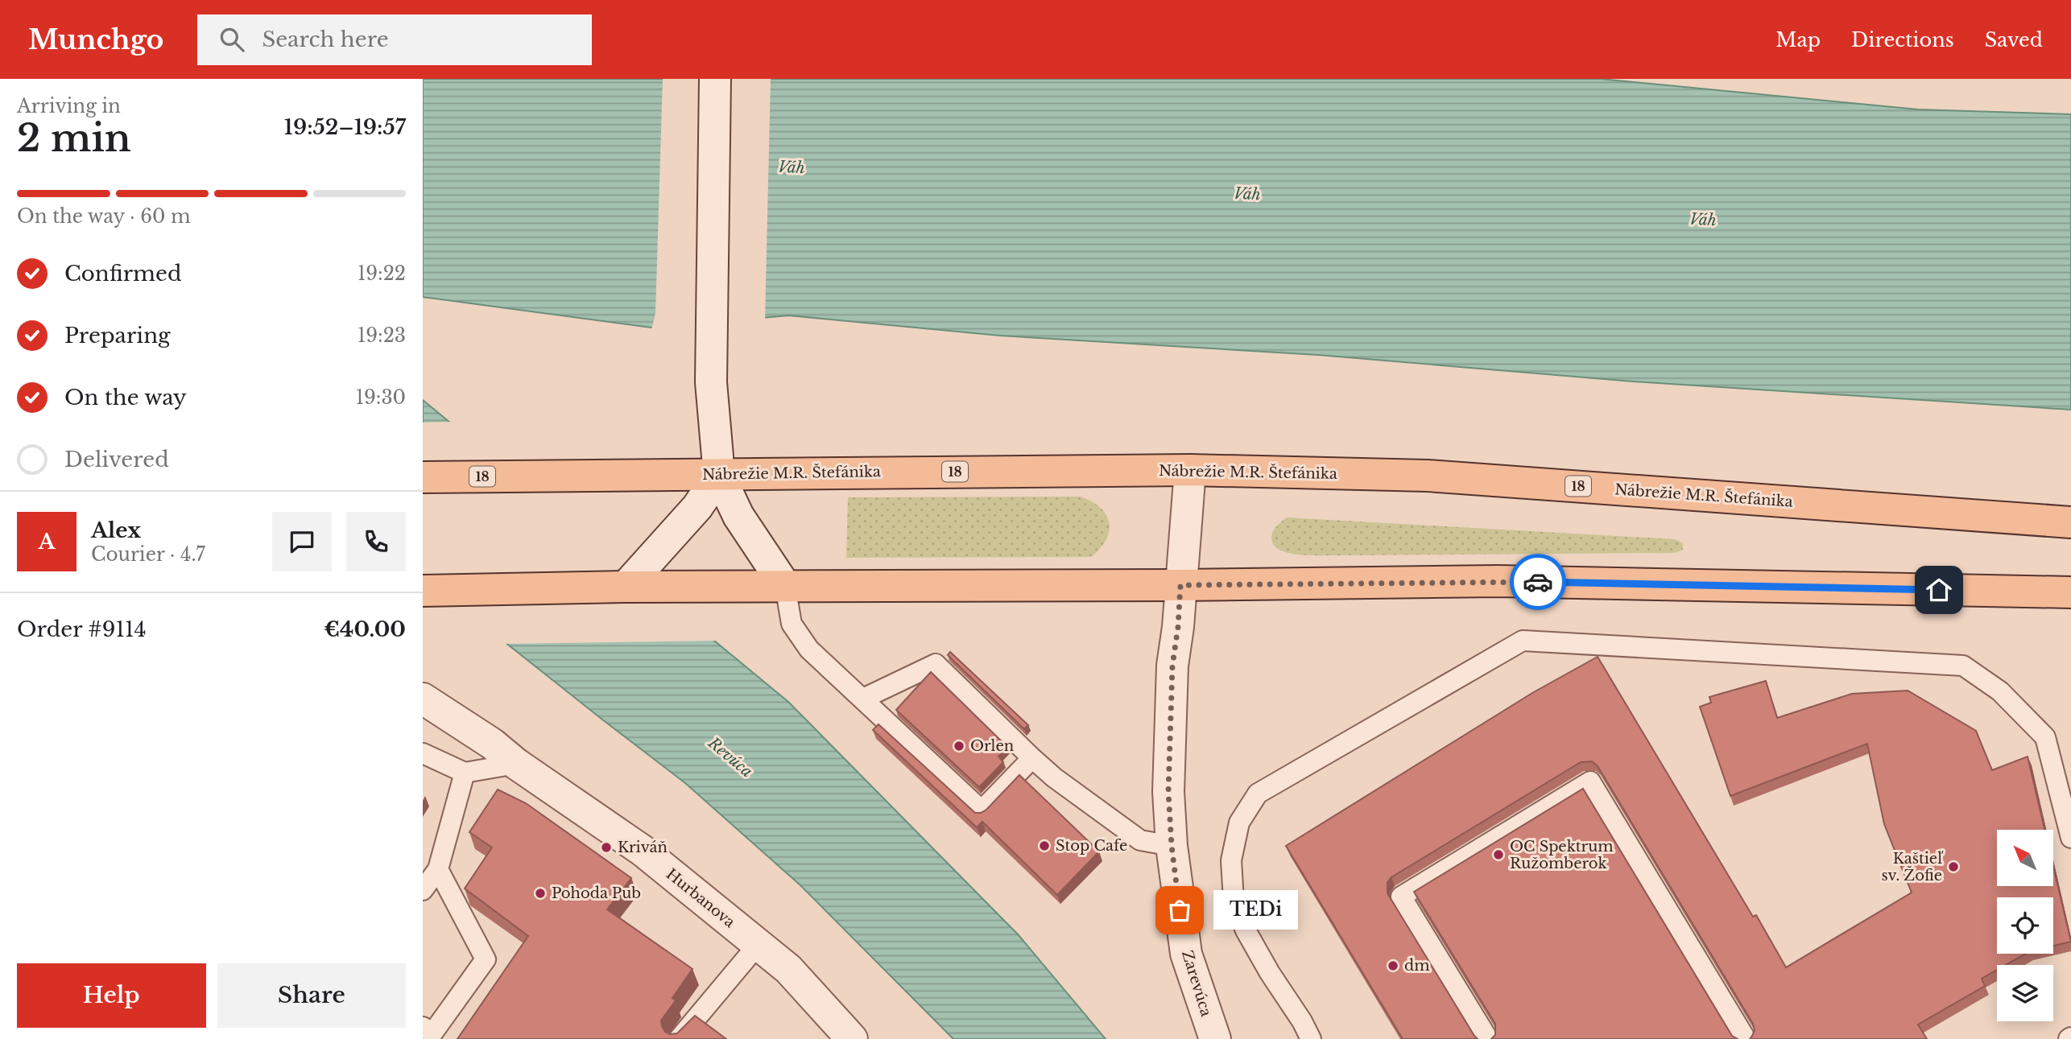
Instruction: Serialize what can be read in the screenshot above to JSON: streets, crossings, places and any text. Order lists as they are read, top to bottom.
{
  "streets": {
    "main road": ["18", "Nábrežie M.R. Štefánika"],
    "street": ["Hurbanova", "Zarevúca"]
  },
  "crossings": [
    ["Nábrežie M.R. Štefánika", "Zarevúca"]
  ],
  "water": ["Váh", "Revúca"],
  "places": [
    "Orlen",
    "Stop Cafe",
    "Kriváň",
    "OC Spektrum Ružomberok",
    "Kaštieľ sv. Žofie",
    "Pohoda Pub",
    "TEDi",
    "dm"
  ],
  "north": "top left",
  "page": {
    "header": "Munchgo",
    "search": "Search here",
    "nav": ["Map", "Directions", "Saved"],
    "heading": ["2 min", "Arriving in", "19:52–19:57"],
    "panel": [
      "Alex",
      "Courier · 4.7",
      "Order #9114",
      "€40.00"
    ],
    "bar": "On the way · 60 m",
    "list": [
      ["Confirmed", "19:22"],
      ["Preparing", "19:23"],
      ["On the way", "19:30"],
      "Delivered"
    ],
    "round": "A",
    "bubble": "TEDi",
    "buttons": ["Help", "Share"]
  }
}
